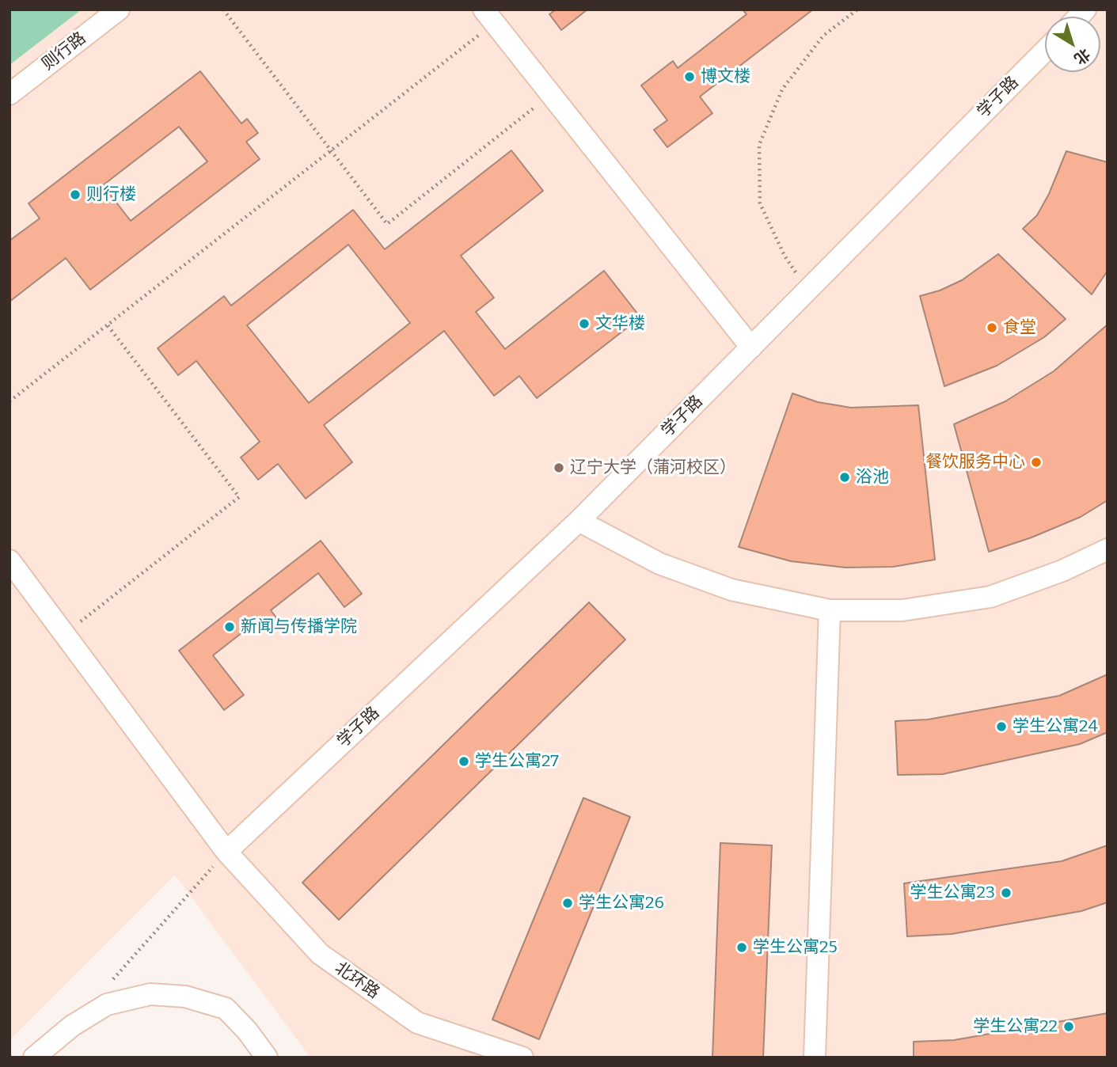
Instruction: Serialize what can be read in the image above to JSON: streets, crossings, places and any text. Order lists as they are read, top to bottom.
{
  "streets": {
    "street": ["则行路", "学子路", "北环路"]
  },
  "crossings": [
    ["学子路", "北环路"]
  ],
  "places": [
    "博文楼",
    "则行楼",
    "文华楼",
    "食堂",
    "餐饮服务中心",
    "辽宁大学（蒲河校区）",
    "浴池",
    "新闻与传播学院",
    "学生公寓24",
    "学生公寓27",
    "学生公寓23",
    "学生公寓26",
    "学生公寓25",
    "学生公寓22"
  ],
  "north": "bottom right"
}
